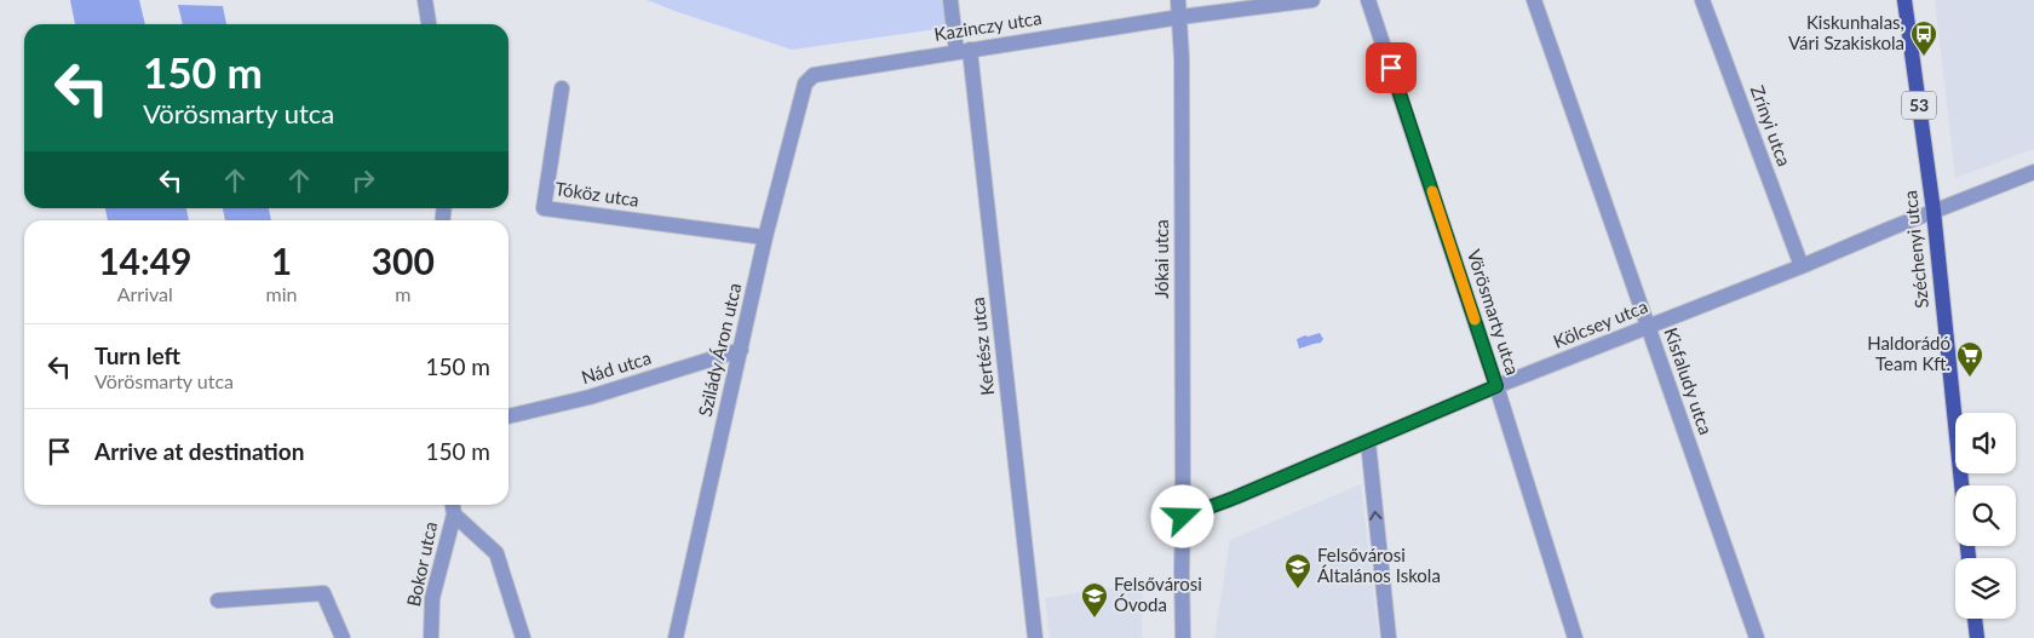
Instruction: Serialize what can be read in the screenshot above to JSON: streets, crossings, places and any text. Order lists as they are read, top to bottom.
{
  "streets": {
    "main road": ["53", "Széchenyi utca"],
    "street": [
      "Kazinczy utca",
      "Zrínyi utca",
      "Tóköz utca",
      "Jókai utca",
      "Vörösmarty utca",
      "Kölcsey utca",
      "Kertész utca",
      "Szilády Áron utca",
      "Nád utca",
      "Kisfaludy utca",
      "Bokor utca"
    ]
  },
  "crossings": [
    ["Kazinczy utca", "Jókai utca"],
    ["Kazinczy utca", "Kertész utca"],
    ["Kazinczy utca", "Szilády Áron utca"],
    ["Zrínyi utca", "Kölcsey utca"],
    ["Tóköz utca", "Szilády Áron utca"],
    ["Széchenyi utca", "Kölcsey utca"],
    ["Jókai utca", "Kölcsey utca"],
    ["Vörösmarty utca", "Kölcsey utca"],
    ["Kölcsey utca", "Kisfaludy utca"],
    ["Szilády Áron utca", "Nád utca"]
  ],
  "places": {
    "bus stop": ["Kiskunhalas, Vári Szakiskola"],
    "supermarket": ["Haldorádó Team Kft."],
    "school or university": ["Felsővárosi Általános Iskola", "Felsővárosi Óvoda"]
  },
  "page": {
    "turn": ["150 m", "Vörösmarty utca"],
    "eta": [
      "14:49",
      "Arrival",
      "1",
      "min",
      "300",
      "m"
    ],
    "list": [
      {
        "name": "Turn left",
        "note": "Vörösmarty utca",
        "value": "150 m"
      },
      {
        "name": "Arrive at destination",
        "value": "150 m"
      }
    ]
  }
}
